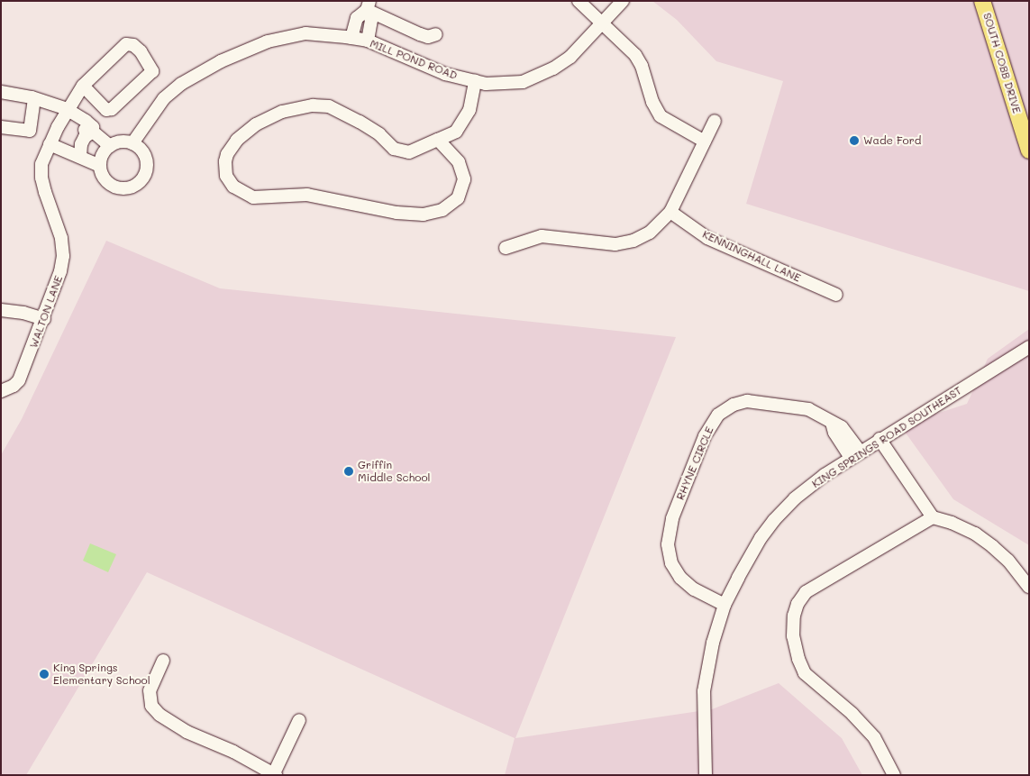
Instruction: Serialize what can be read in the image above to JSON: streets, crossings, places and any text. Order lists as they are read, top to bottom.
{
  "streets": {
    "main road": ["SOUTH COBB DRIVE"],
    "street": [
      "MILL POND ROAD",
      "KENNINGHALL LANE",
      "WALTON LANE",
      "KING SPRINGS ROAD SOUTHEAST",
      "RHYNE CIRCLE"
    ]
  },
  "crossings": [
    ["KING SPRINGS ROAD SOUTHEAST", "RHYNE CIRCLE"]
  ],
  "places": ["Wade Ford", "Griffin Middle School", "King Springs Elementary School"]
}
